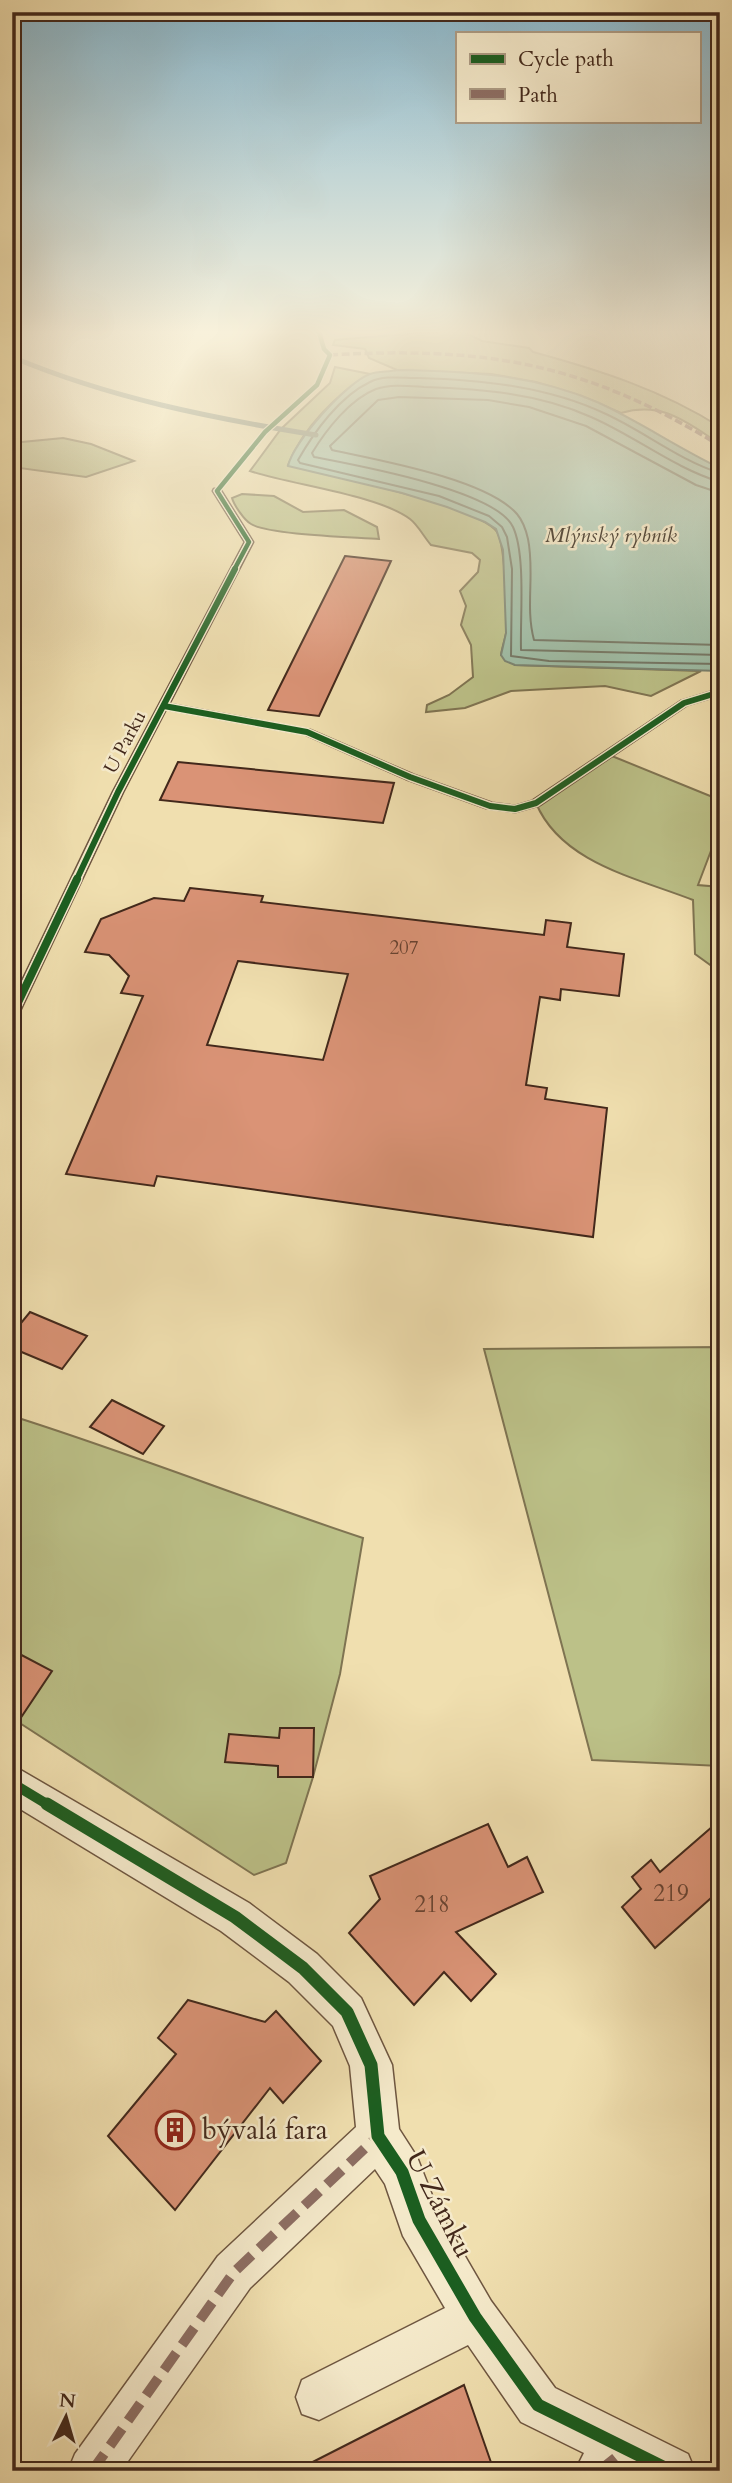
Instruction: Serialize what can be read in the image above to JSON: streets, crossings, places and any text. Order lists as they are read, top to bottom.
{
  "streets": {
    "street": ["U Zámku"],
    "lane": ["U Parku"]
  },
  "water": ["Mlýnský rybník"],
  "places": {
    "building": ["bývalá fara"]
  },
  "house_numbers": ["207", "219", "218"],
  "legend": ["Cycle path", "Path"],
  "north": "top"
}
